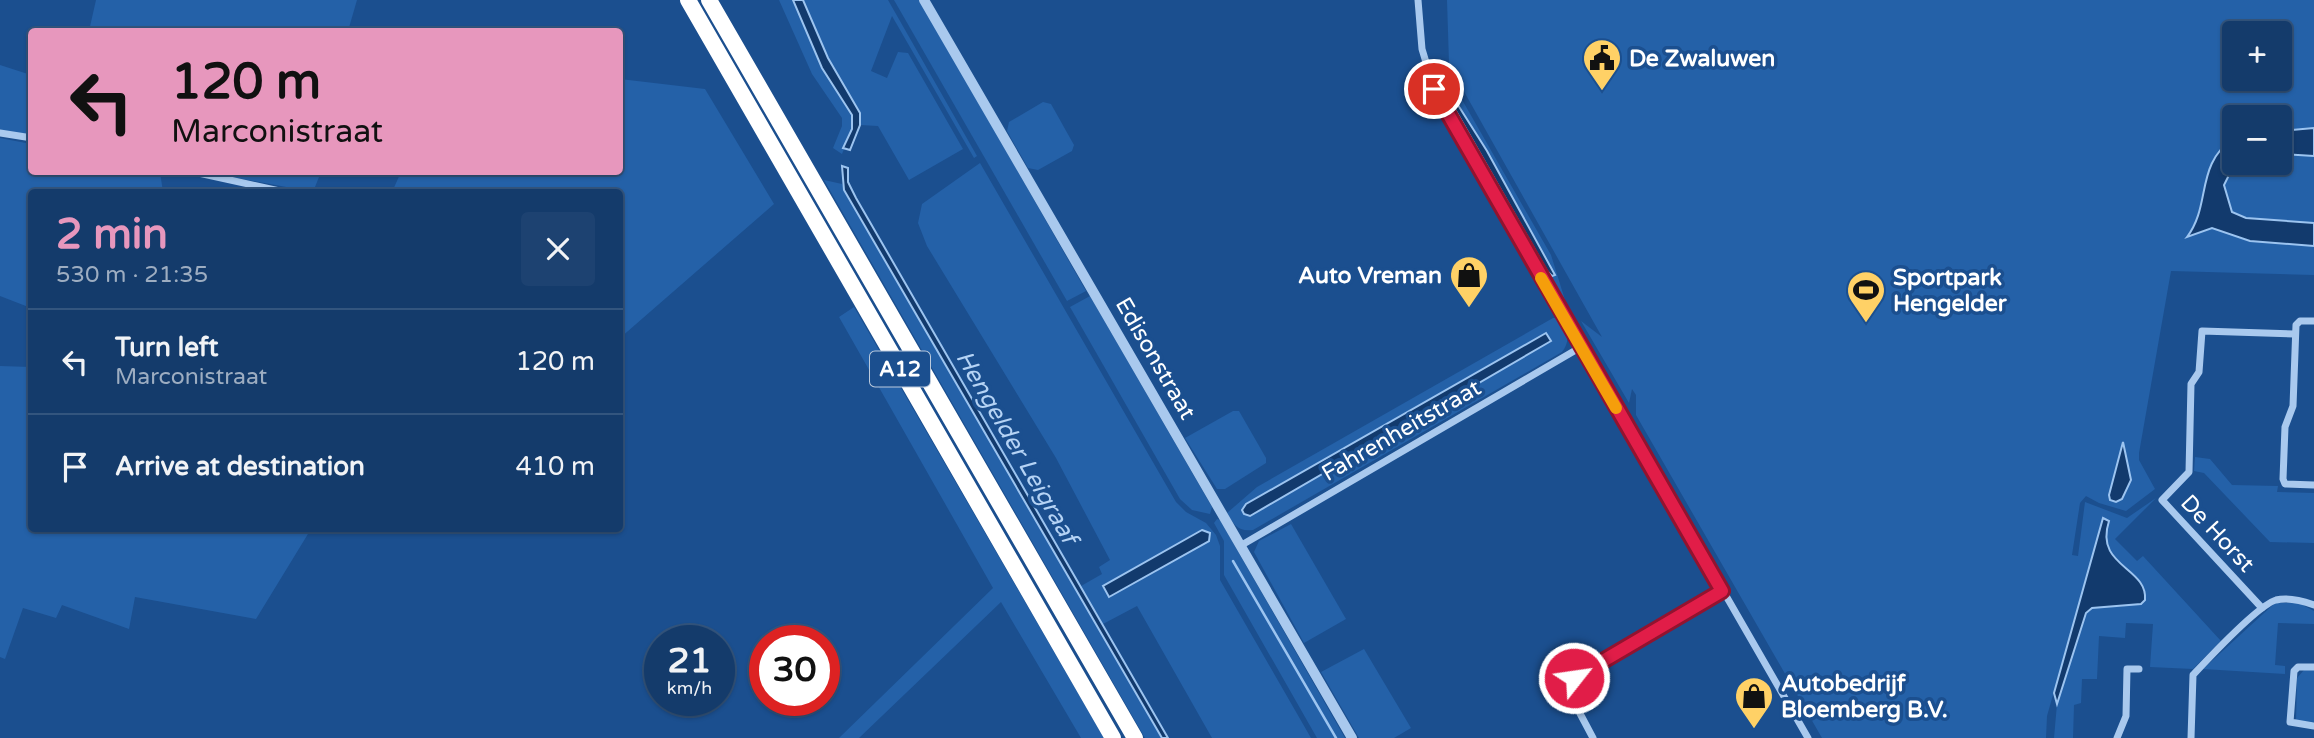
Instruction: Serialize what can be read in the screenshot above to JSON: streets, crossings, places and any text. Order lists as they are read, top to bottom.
{
  "streets": {
    "highway": ["A12"],
    "street": ["Edisonstraat", "Fahrenheitstraat", "De Horst"]
  },
  "crossings": [
    ["Edisonstraat", "Fahrenheitstraat"]
  ],
  "water": ["Hengelder Leigraaf"],
  "places": {
    "public building": ["De Zwaluwen"],
    "shop": ["Auto Vreman", "Autobedrijf Bloemberg B.V."],
    "sports": ["Sportpark Hengelder"]
  },
  "page": {
    "map_buttons": ["+", "−"],
    "turn": ["120 m", "Marconistraat"],
    "heading": ["2 min", "530 m · 21:35"],
    "list": [
      {
        "name": "Turn left",
        "note": "Marconistraat",
        "value": "120 m"
      },
      {
        "name": "Arrive at destination",
        "value": "410 m"
      }
    ],
    "speed": "21 km/h",
    "limit": "30"
  }
}
